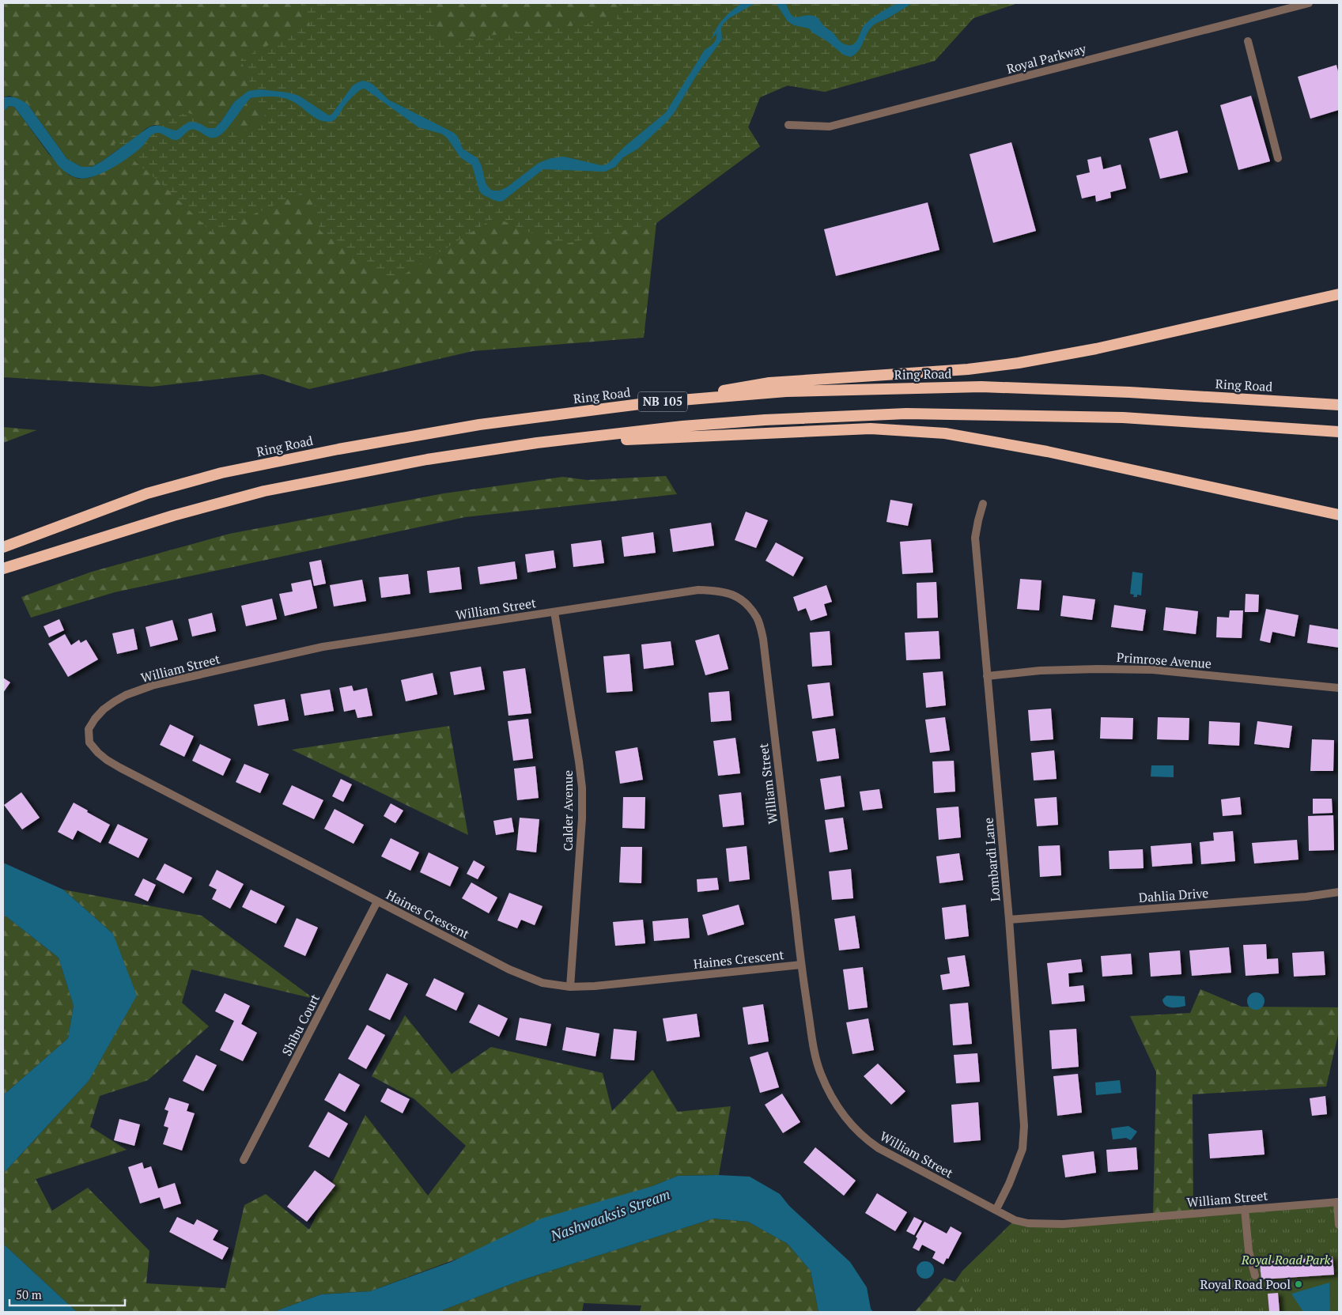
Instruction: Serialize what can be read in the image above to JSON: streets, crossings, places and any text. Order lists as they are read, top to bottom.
{
  "streets": {
    "highway": ["Ring Road", "NB 105"],
    "street": [
      "Royal Parkway",
      "William Street",
      "Primrose Avenue",
      "Calder Avenue",
      "Lombardi Lane",
      "Dahlia Drive",
      "Haines Crescent",
      "Shibu Court"
    ]
  },
  "crossings": [
    ["William Street", "Calder Avenue"],
    ["William Street", "Lombardi Lane"],
    ["William Street", "Haines Crescent"],
    ["Primrose Avenue", "Lombardi Lane"],
    ["Calder Avenue", "Haines Crescent"],
    ["Lombardi Lane", "Dahlia Drive"],
    ["Haines Crescent", "Shibu Court"]
  ],
  "water": ["Nashwaaksis Stream"],
  "parks": ["Royal Road Park"],
  "places": ["Royal Road Pool"],
  "scale_bar": "50 m"
}
